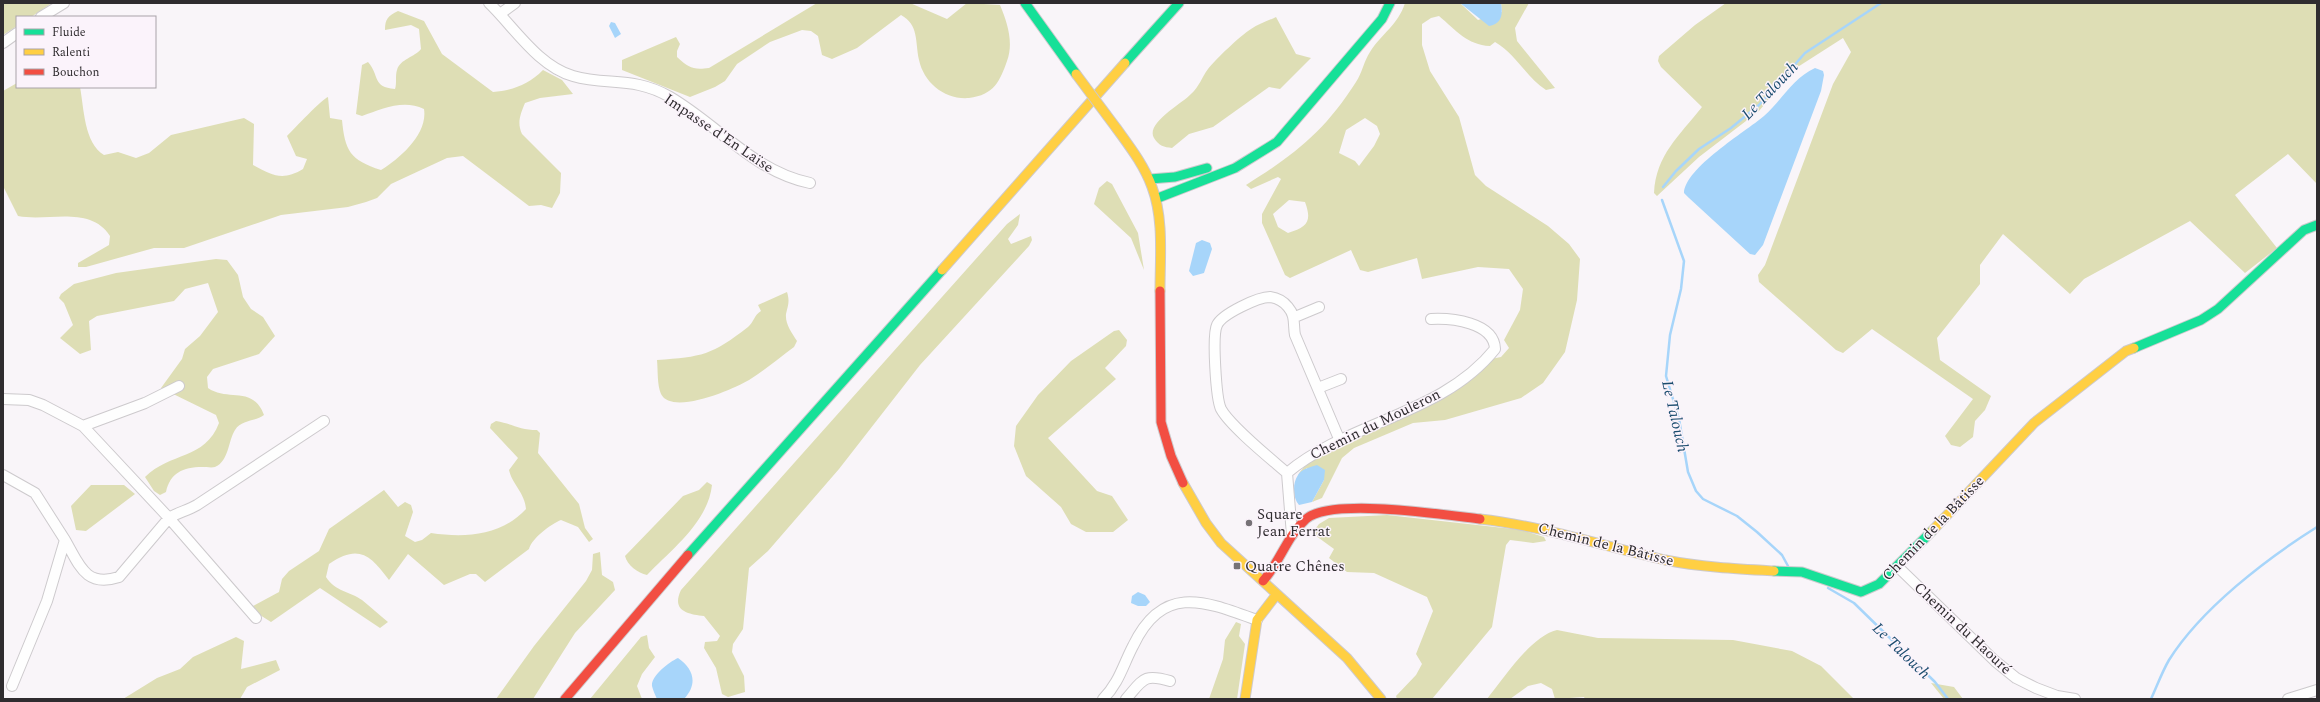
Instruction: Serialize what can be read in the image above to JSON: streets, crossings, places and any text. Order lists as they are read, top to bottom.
{
  "streets": {
    "main road": ["Chemin de la Bâtisse"],
    "street": ["Impasse d'En Laïse", "Chemin du Mouleron", "Chemin du Haouré"]
  },
  "crossings": [
    ["Chemin de la Bâtisse", "Chemin du Haouré"]
  ],
  "water": ["Le Talouch"],
  "places": {
    "other": ["Square Jean Ferrat"],
    "transit": ["Quatre Chênes"]
  },
  "legend": ["Fluide", "Ralenti", "Bouchon"]
}
